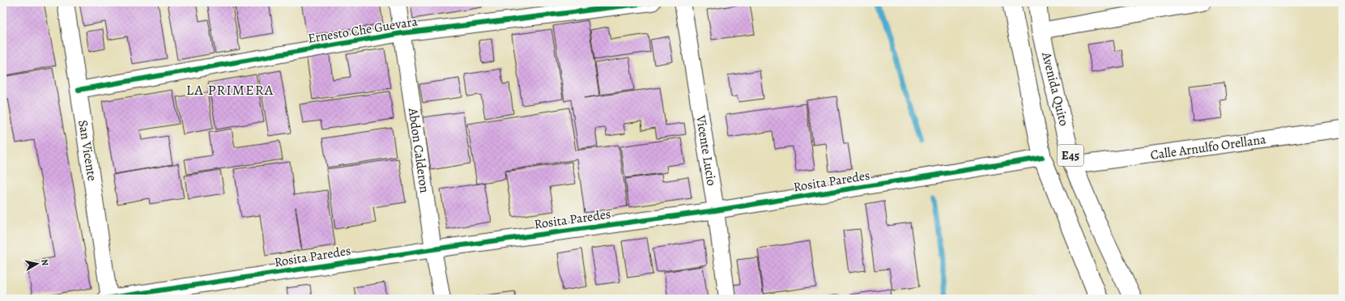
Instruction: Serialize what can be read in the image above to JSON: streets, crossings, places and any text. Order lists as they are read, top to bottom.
{
  "streets": {
    "highway": ["Avenida Quito", "E45"],
    "street": [
      "Ernesto Che Guevara",
      "Calle Arnulfo Orellana",
      "San Vicente",
      "Abdon Calderon",
      "Vicente Lucio",
      "Rosita Paredes"
    ]
  },
  "crossings": [
    ["Ernesto Che Guevara", "San Vicente"],
    ["Ernesto Che Guevara", "Abdon Calderon"],
    ["Avenida Quito", "Calle Arnulfo Orellana"],
    ["Avenida Quito", "Rosita Paredes"],
    ["San Vicente", "Rosita Paredes"],
    ["Abdon Calderon", "Rosita Paredes"],
    ["Vicente Lucio", "Rosita Paredes"]
  ],
  "districts": ["LA PRIMERA"],
  "north": "right"
}
